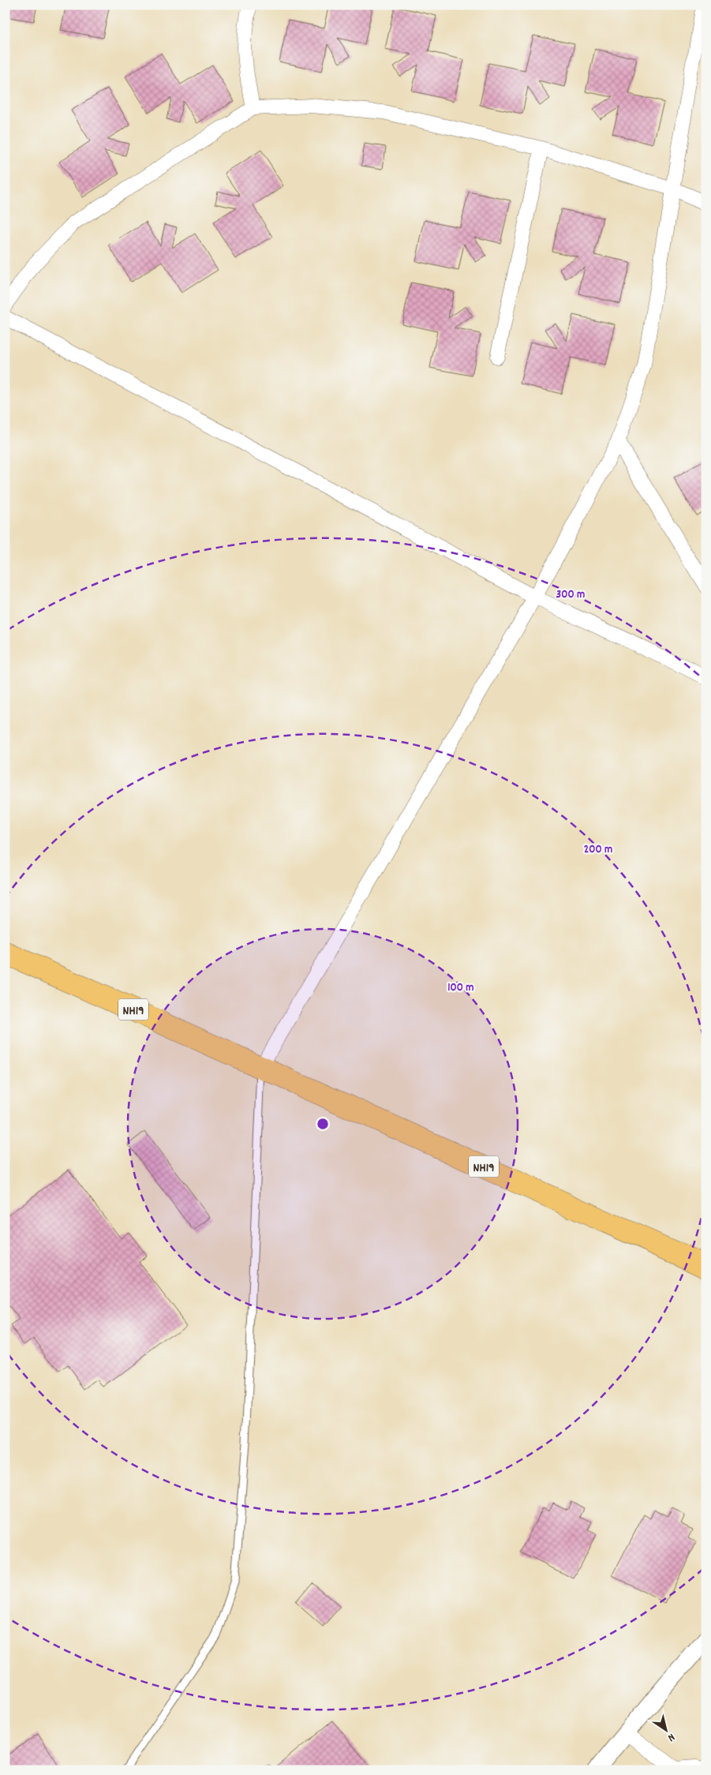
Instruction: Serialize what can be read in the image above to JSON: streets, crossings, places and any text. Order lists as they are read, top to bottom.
{
  "streets": {
    "highway": ["NH19"]
  },
  "north": "bottom right",
  "rings": ["300 m", "200 m", "100 m"]
}
